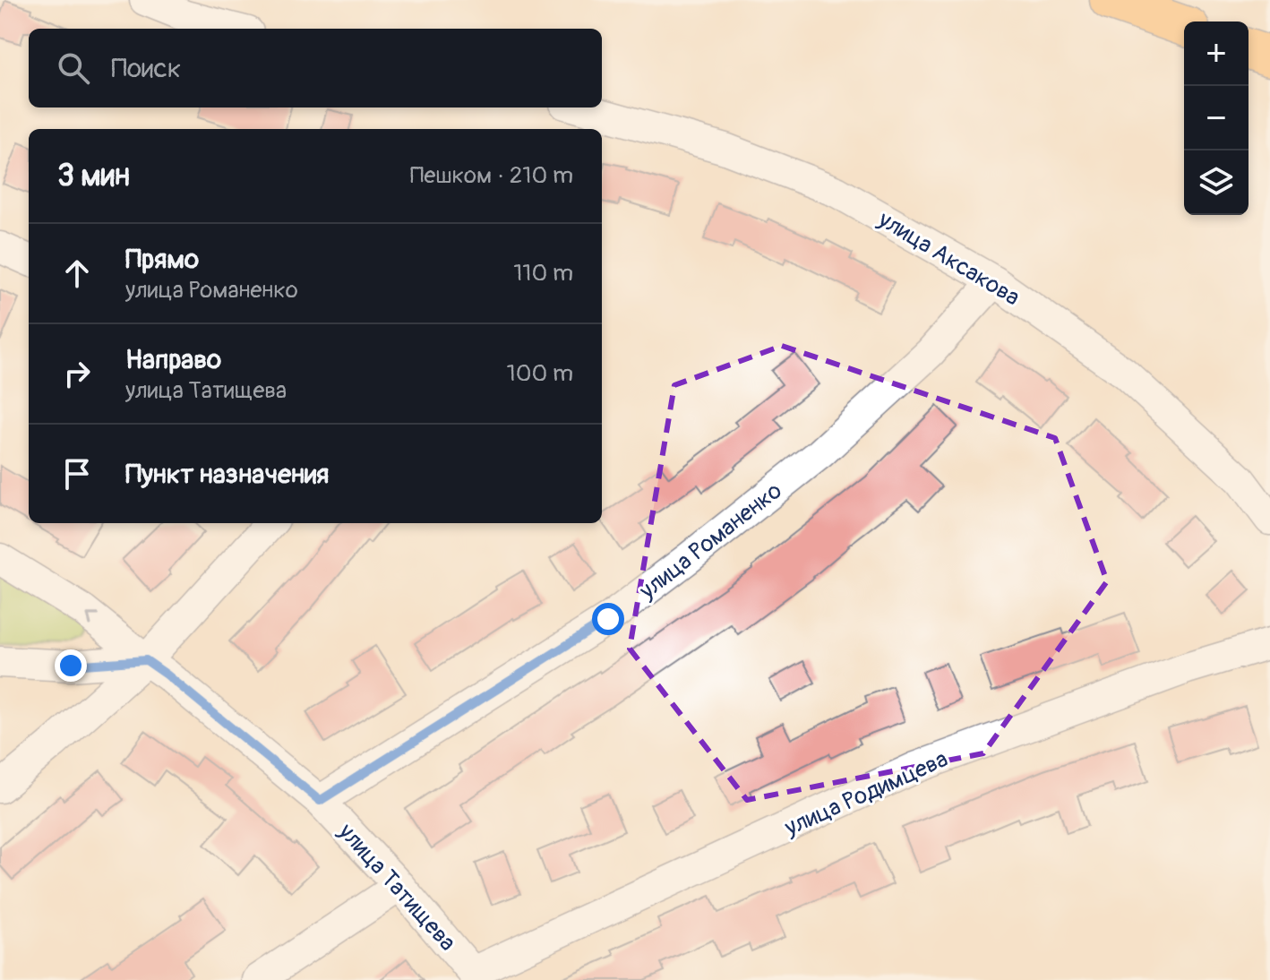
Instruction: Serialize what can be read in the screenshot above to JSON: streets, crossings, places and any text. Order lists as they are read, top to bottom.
{
  "streets": {
    "street": [
      "улица Аксакова",
      "улица Романенко",
      "улица Родимцева",
      "улица Татищева"
    ]
  },
  "crossings": [
    ["улица Аксакова", "улица Романенко"],
    ["улица Романенко", "улица Татищева"],
    ["улица Родимцева", "улица Татищева"]
  ],
  "page": {
    "map_buttons": ["+", "−"],
    "search": "Поиск",
    "heading": ["3 мин", "Пешком · 210 m"],
    "list": [
      ["Прямо", "улица Романенко", "110 m"],
      ["Направо", "улица Татищева", "100 m"],
      "Пункт назначения"
    ]
  }
}
